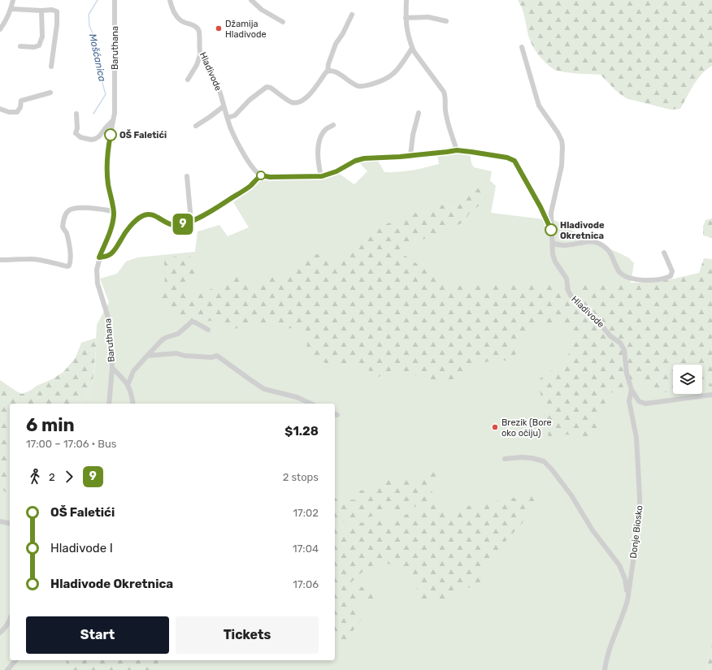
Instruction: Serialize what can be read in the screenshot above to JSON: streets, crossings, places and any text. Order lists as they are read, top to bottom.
{
  "streets": {
    "street": ["Baruthana", "Hladivode", "Donje Biosko"]
  },
  "crossings": [
    ["Hladivode", "Donje Biosko"]
  ],
  "water": ["Mošćanica"],
  "places": [
    "Džamija Hladivode",
    "OŠ Faletići",
    "Hladivode Okretnica",
    "Brezik (Bore oko očiju)"
  ],
  "lines": ["bus line 9"],
  "page": {
    "on_map": "9",
    "heading": ["6 min", "17:00 – 17:06 · Bus", "$1.28"],
    "legs": ["2", "9", "2 stops"],
    "list": [
      {
        "name": "OŠ Faletići",
        "value": "17:02"
      },
      {
        "name": "Hladivode I",
        "value": "17:04"
      },
      {
        "name": "Hladivode Okretnica",
        "value": "17:06"
      }
    ],
    "buttons": ["Start", "Tickets"]
  }
}
